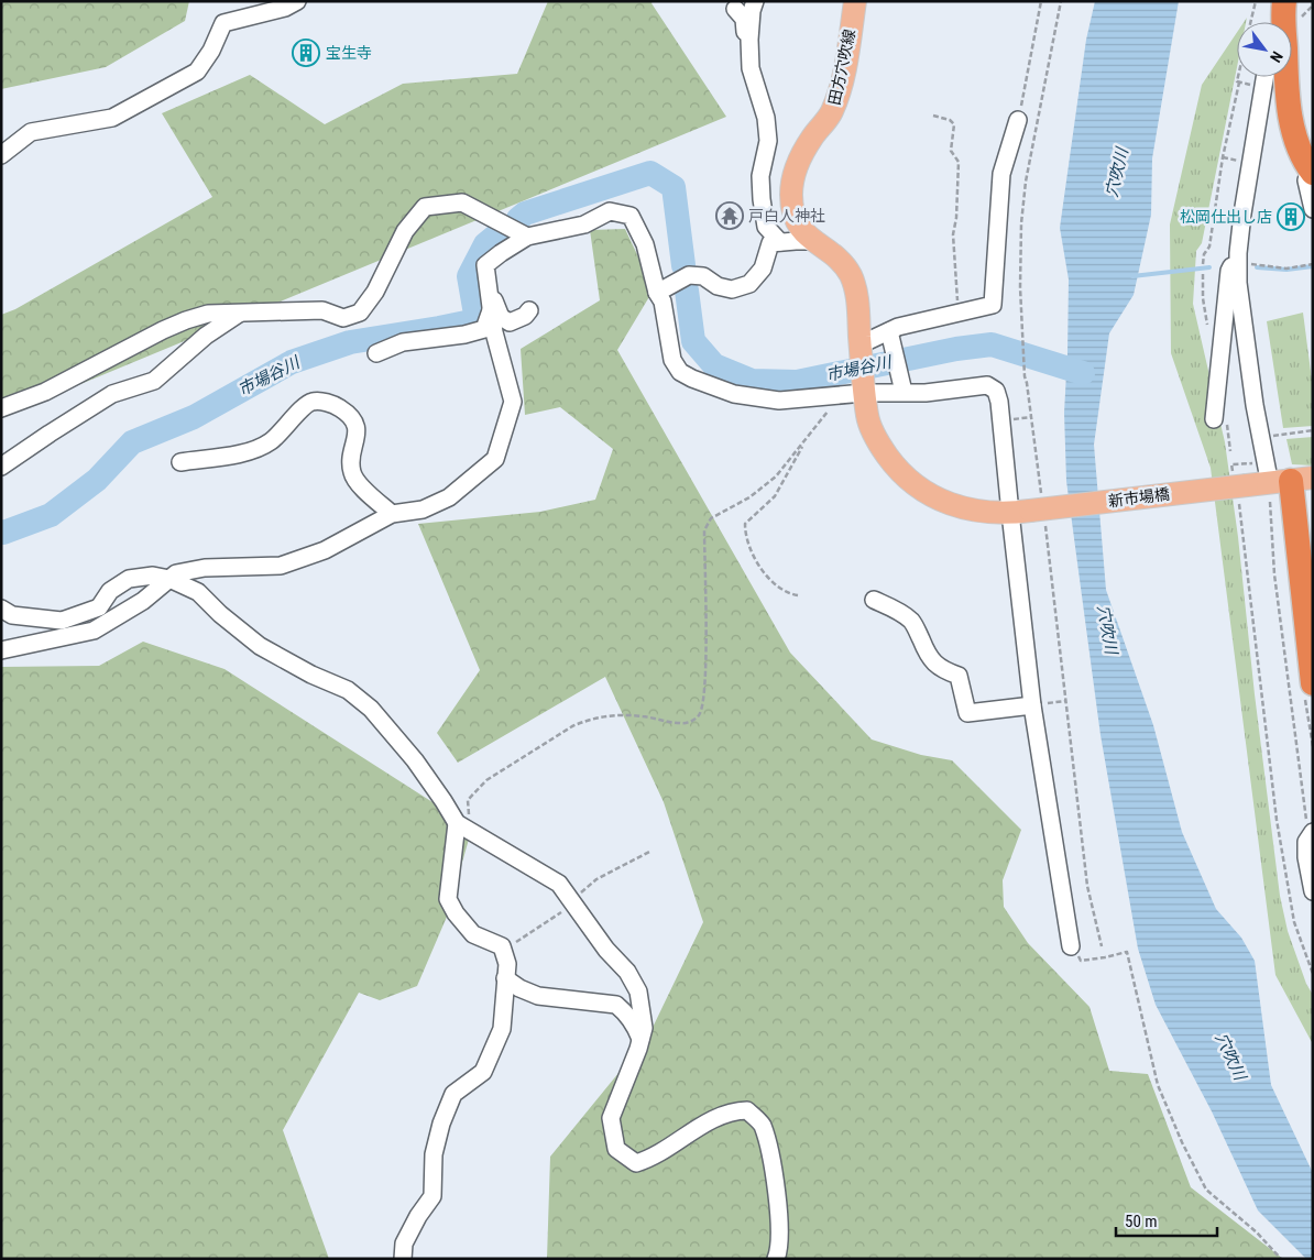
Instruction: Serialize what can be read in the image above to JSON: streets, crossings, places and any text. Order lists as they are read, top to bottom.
{
  "streets": {
    "main road": ["田方穴吹線", "新市場橋"]
  },
  "crossings": [
    ["田方穴吹線", "新市場橋"]
  ],
  "water": ["穴吹川", "市場谷川"],
  "places": {
    "building": ["宝生寺", "松岡仕出し店"],
    "temple": ["戸白人神社"]
  },
  "scale_bar": "50 m",
  "north": "bottom right"
}
